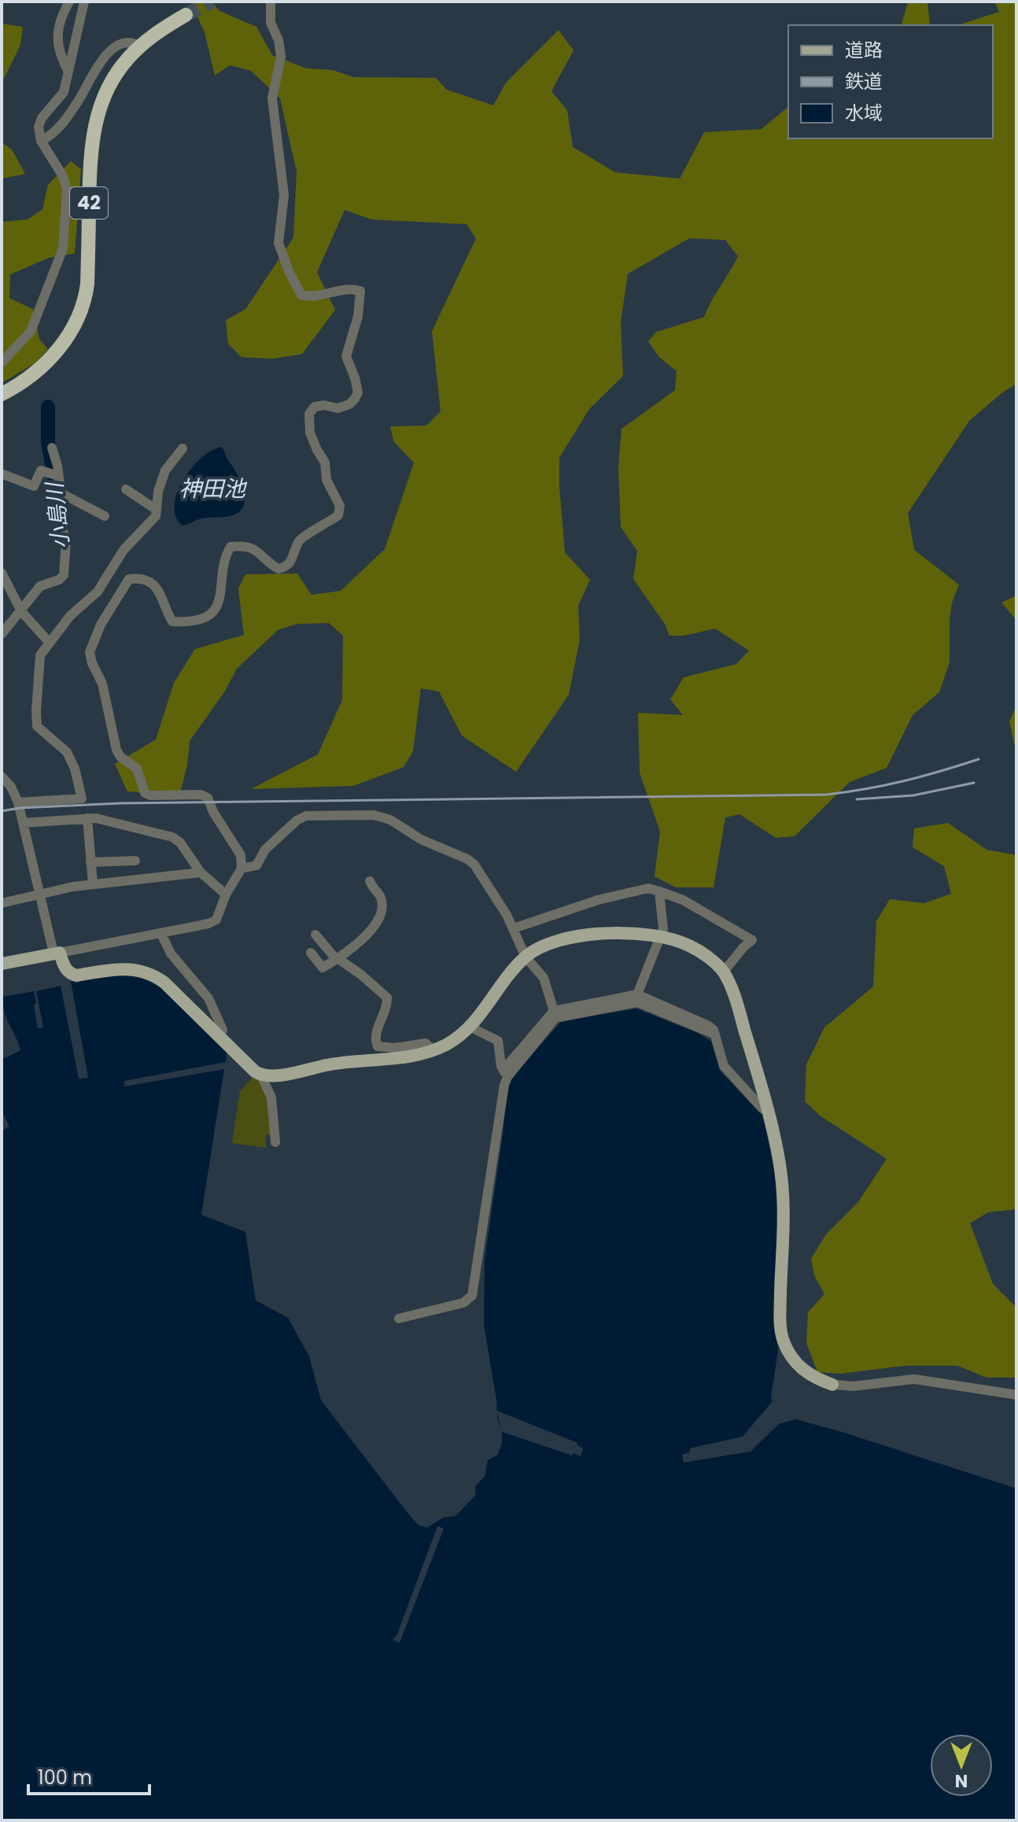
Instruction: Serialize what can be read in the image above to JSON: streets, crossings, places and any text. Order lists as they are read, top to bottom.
{
  "streets": {
    "highway": ["42"]
  },
  "water": ["神田池", "小島川"],
  "legend": ["道路", "鉄道", "水域"],
  "scale_bar": "100 m",
  "north": "bottom"
}
